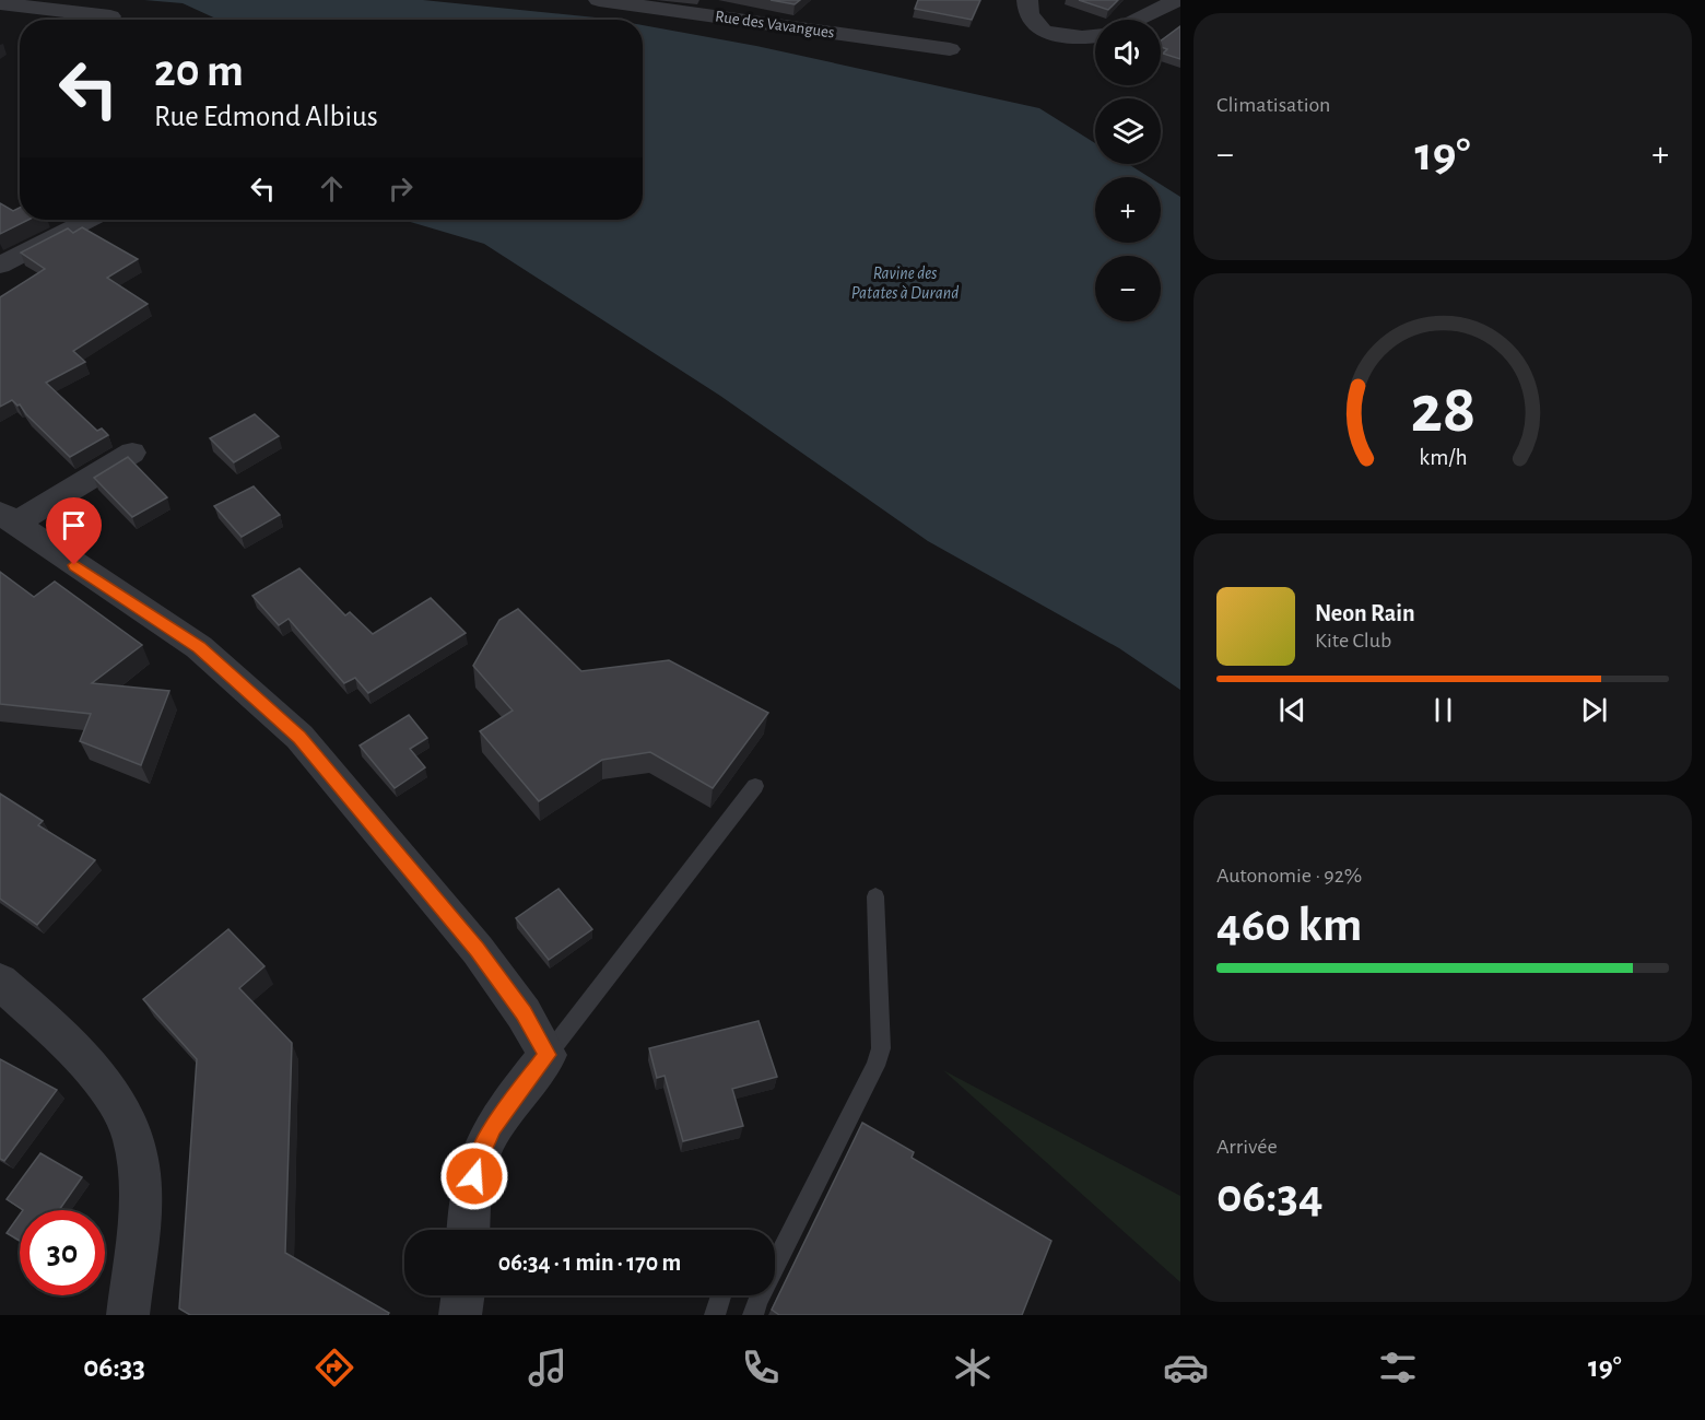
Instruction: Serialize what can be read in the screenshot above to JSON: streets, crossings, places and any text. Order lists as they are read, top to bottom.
{
  "streets": {
    "street": ["Rue des Vavangues"]
  },
  "water": ["Ravine des Patates à Durand"],
  "page": {
    "tile": [
      "Climatisation",
      ["Autonomie · 92%", "460 km"],
      ["Arrivée", "06:34"]
    ],
    "map_buttons": ["+", "−"],
    "turn": ["20 m", "Rue Edmond Albius"],
    "heat": ["−", "19°", "+"],
    "song": ["Neon Rain", "Kite Club"],
    "limit": "30",
    "trip": "06:34 · 1 min · 170 m",
    "tabs": ["06:33", "19°"],
    "gauge": ["28", "km/h"]
  }
}
